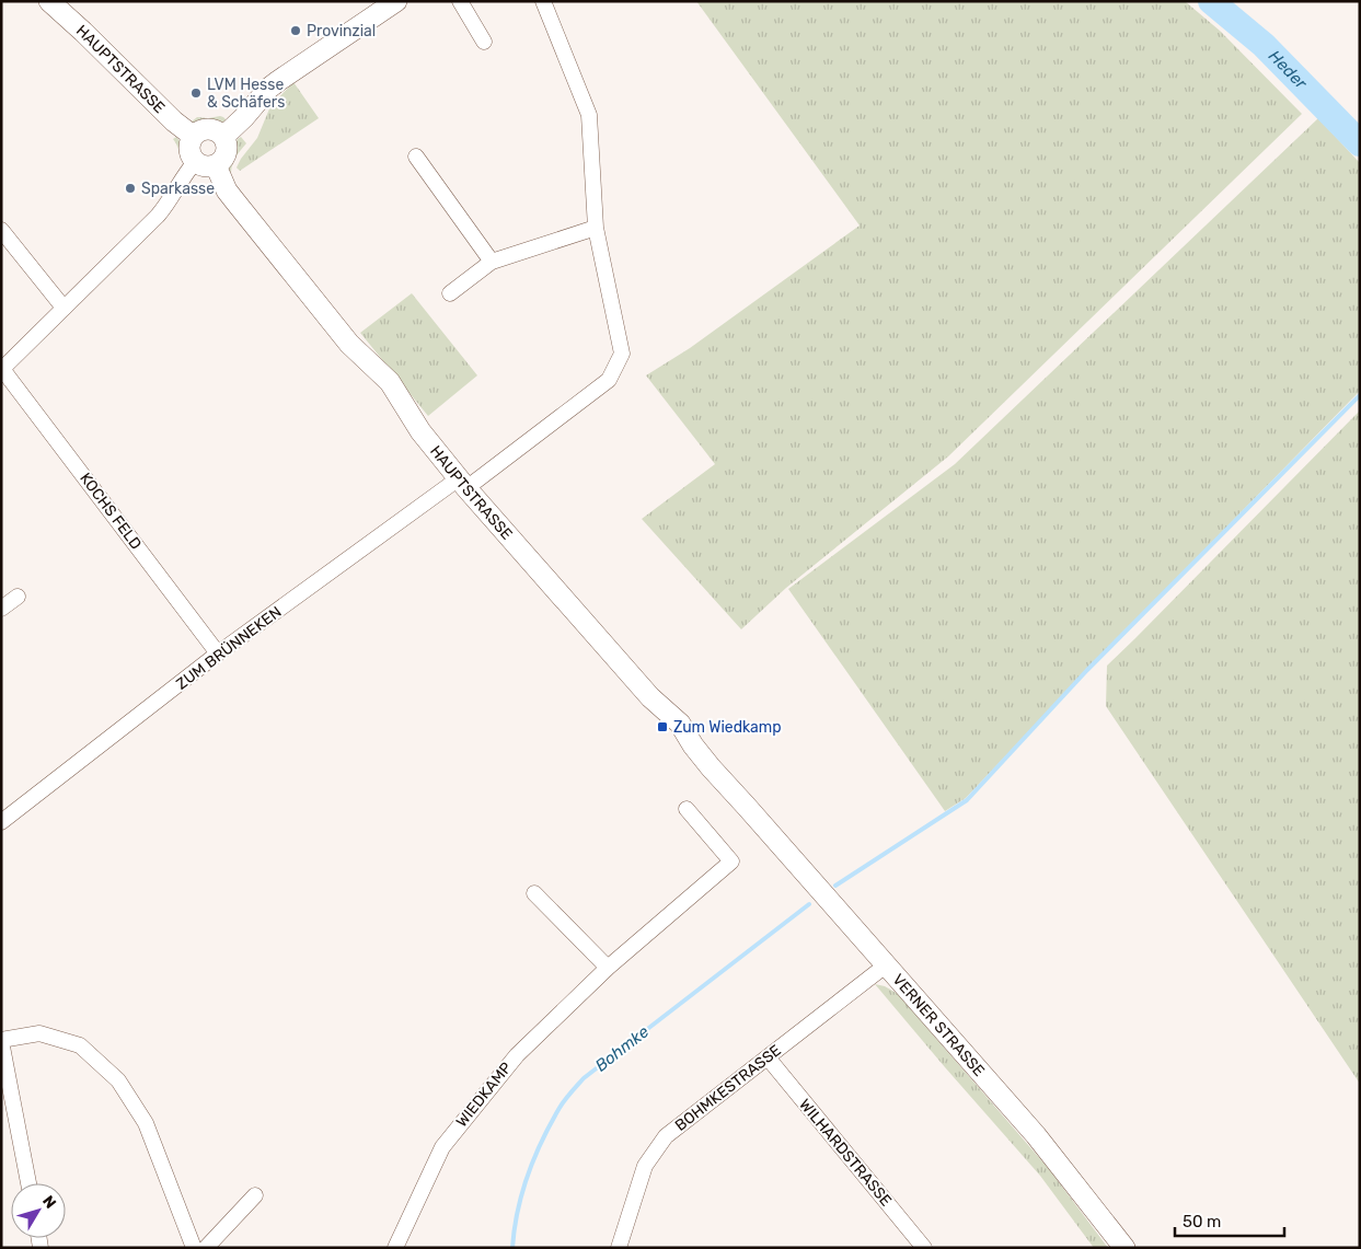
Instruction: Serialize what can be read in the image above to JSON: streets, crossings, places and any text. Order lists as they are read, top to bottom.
{
  "streets": {
    "main road": ["HAUPTSTRASSE", "VERNER STRASSE"],
    "street": [
      "KOCHS FELD",
      "ZUM BRÜNNEKEN",
      "BOHMKESTRASSE",
      "WIEDKAMP",
      "WILHARDSTRASSE"
    ]
  },
  "crossings": [
    ["HAUPTSTRASSE", "ZUM BRÜNNEKEN"],
    ["HAUPTSTRASSE", "VERNER STRASSE"],
    ["KOCHS FELD", "ZUM BRÜNNEKEN"],
    ["VERNER STRASSE", "BOHMKESTRASSE"],
    ["BOHMKESTRASSE", "WILHARDSTRASSE"]
  ],
  "water": ["Heder", "Bohmke"],
  "places": {
    "other": ["Provinzial", "LVM Hesse & Schäfers", "Sparkasse"],
    "transit": ["Zum Wiedkamp"]
  },
  "scale_bar": "50 m",
  "north": "top right"
}
